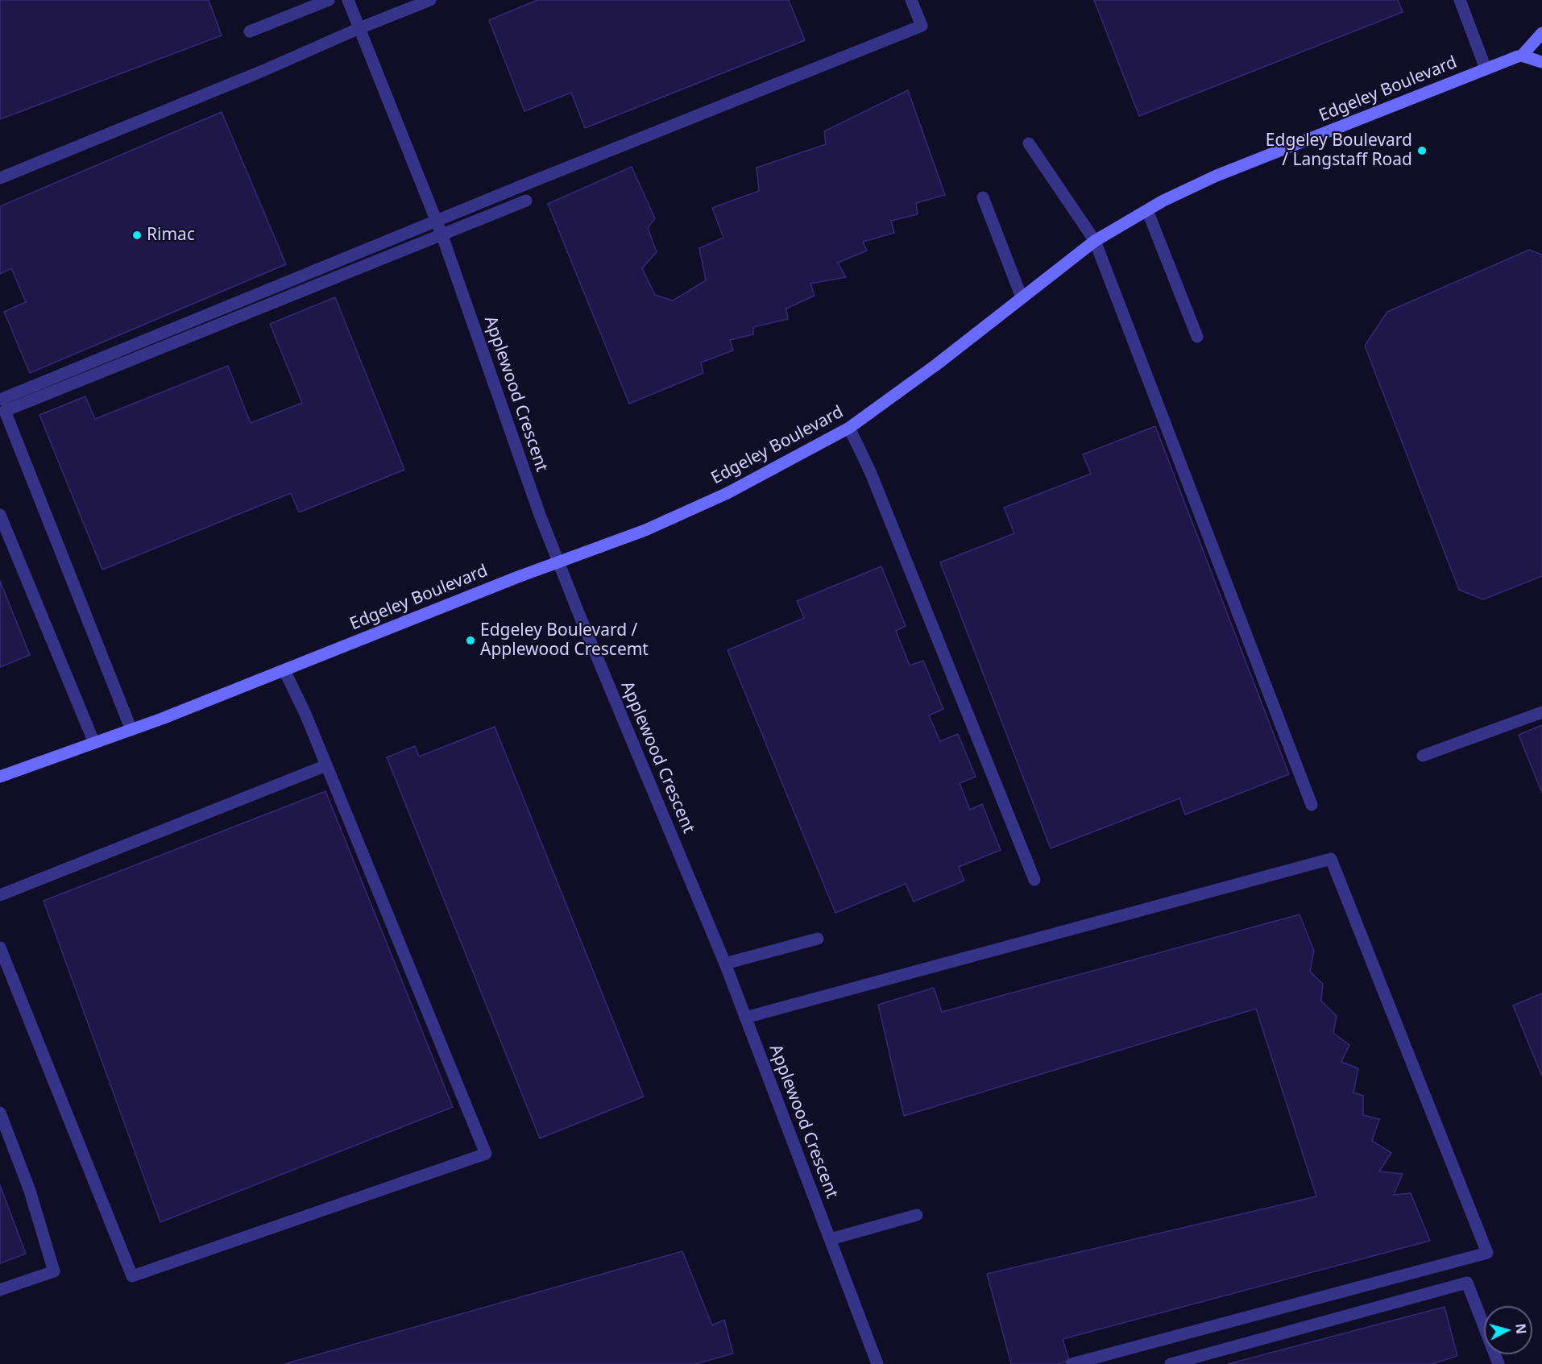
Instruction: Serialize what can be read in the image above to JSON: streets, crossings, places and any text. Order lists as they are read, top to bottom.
{
  "streets": {
    "street": ["Edgeley Boulevard", "Applewood Crescent"]
  },
  "crossings": [
    ["Edgeley Boulevard", "Applewood Crescent"]
  ],
  "places": ["Edgeley Boulevard / Langstaff Road", "Rimac", "Edgeley Boulevard / Applewood Crescemt"],
  "north": "right"
}
